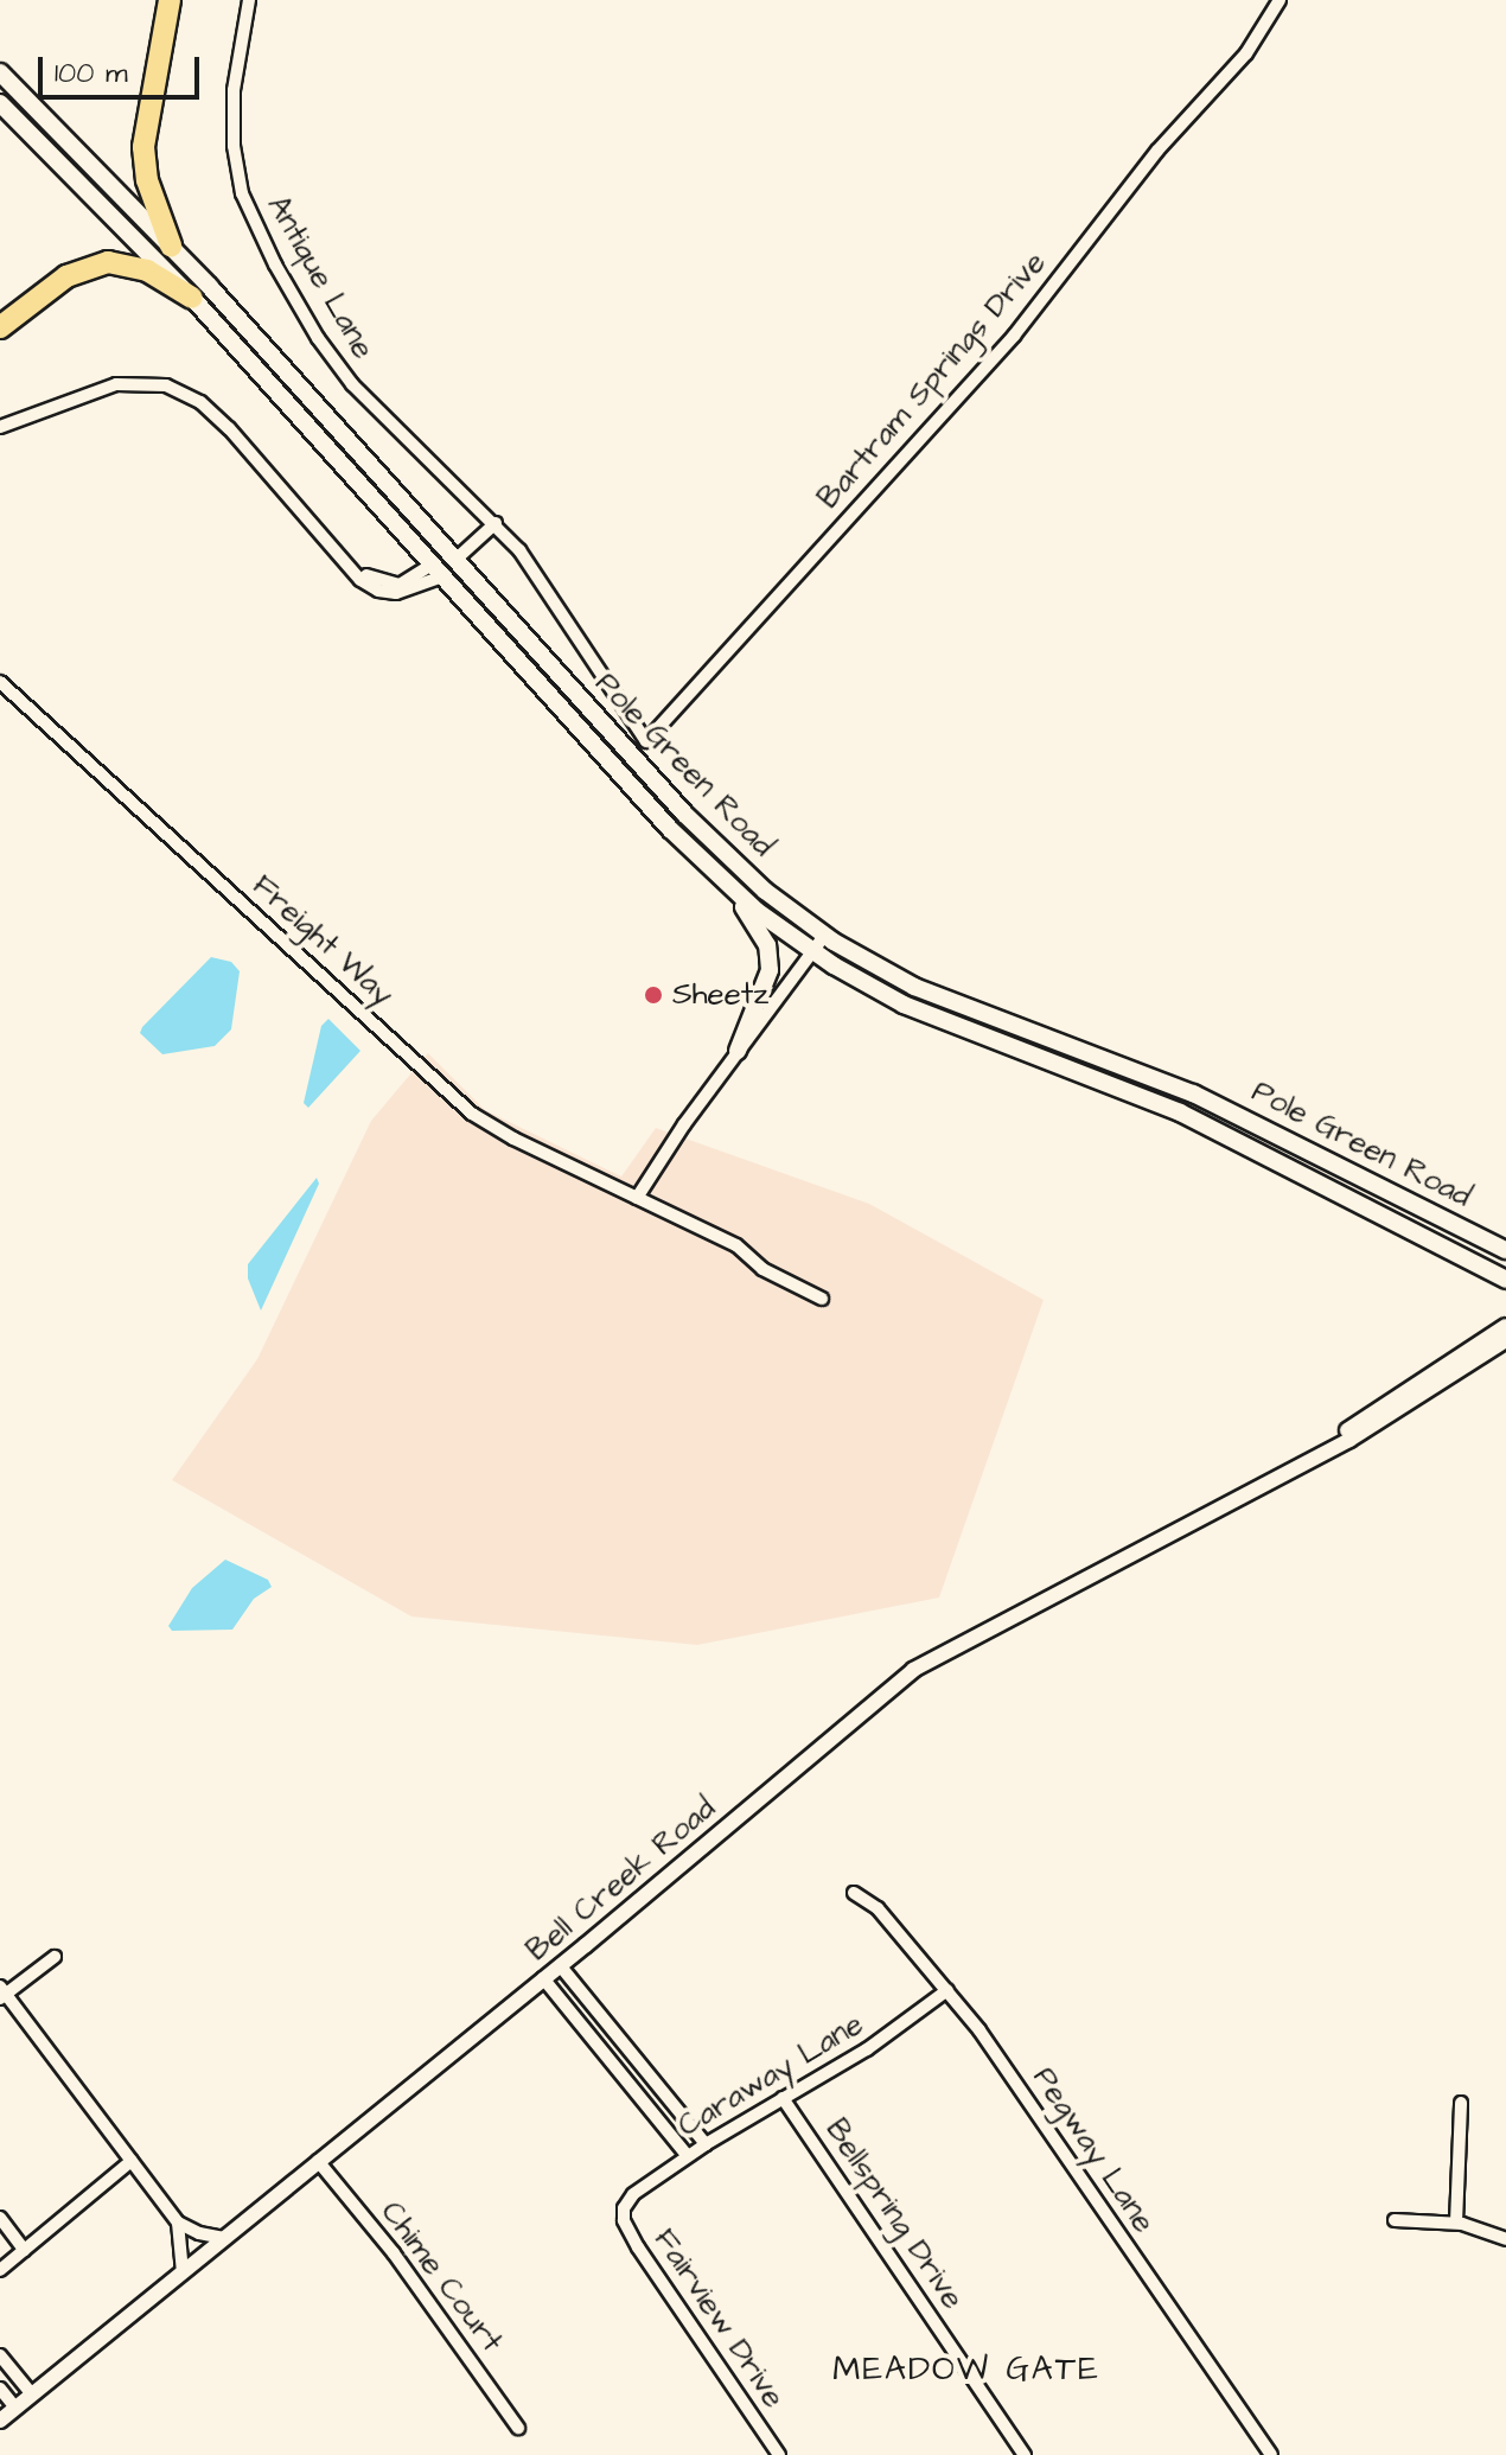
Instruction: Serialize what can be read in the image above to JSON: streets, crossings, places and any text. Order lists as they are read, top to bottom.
{
  "streets": {
    "main road": ["Pole Green Road"],
    "street": [
      "Antique Lane",
      "Bartram Springs Drive",
      "Freight Way",
      "Bell Creek Road",
      "Caraway Lane",
      "Pegway Lane",
      "Bellspring Drive",
      "Chime Court",
      "Fairview Drive"
    ]
  },
  "crossings": [
    ["Antique Lane", "Bartram Springs Drive"],
    ["Bell Creek Road", "Chime Court"],
    ["Caraway Lane", "Pegway Lane"],
    ["Caraway Lane", "Bellspring Drive"],
    ["Caraway Lane", "Fairview Drive"]
  ],
  "districts": ["MEADOW GATE"],
  "places": ["Sheetz"],
  "scale_bar": "100 m"
}
